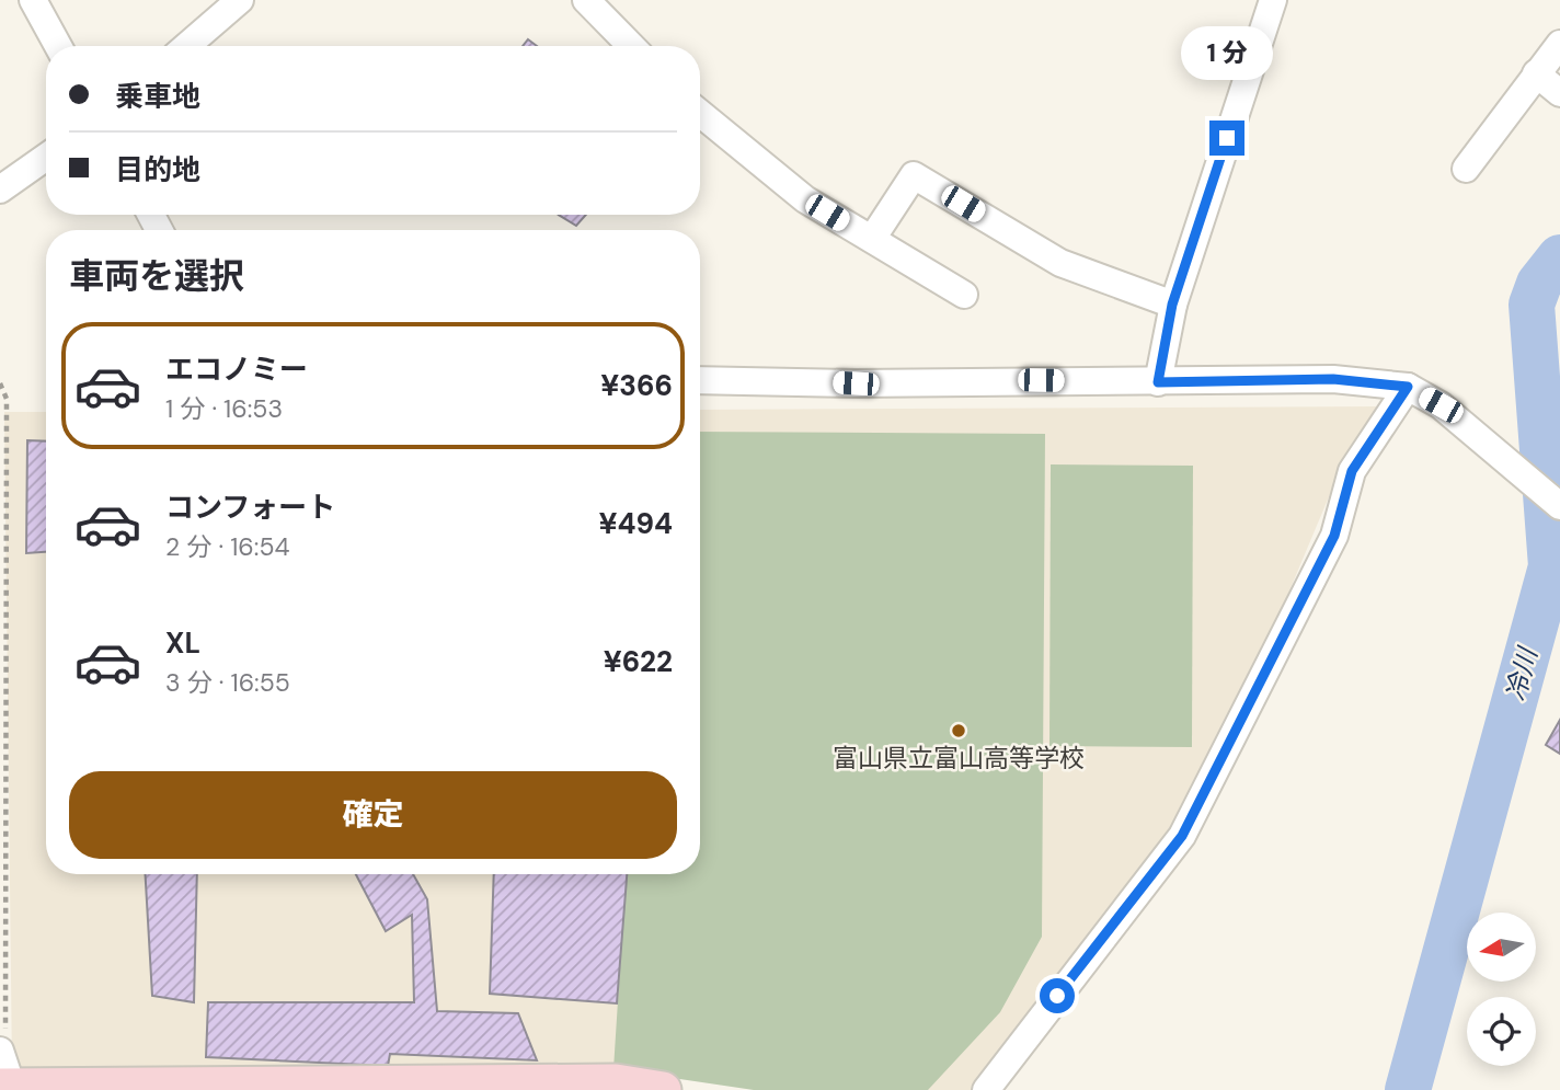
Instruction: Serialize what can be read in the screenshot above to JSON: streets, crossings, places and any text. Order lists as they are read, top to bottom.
{
  "water": ["冷川"],
  "places": ["富山県立富山高等学校"],
  "north": "left",
  "page": {
    "bubble": "1 分",
    "banner": ["乗車地", "目的地"],
    "heading": "車両を選択",
    "list": [
      {
        "name": "エコノミー",
        "note": "1 分 · 16:53",
        "value": "¥366"
      },
      {
        "name": "コンフォート",
        "note": "2 分 · 16:54",
        "value": "¥494"
      },
      {
        "name": "XL",
        "note": "3 分 · 16:55",
        "value": "¥622"
      }
    ],
    "buttons": "確定"
  }
}
